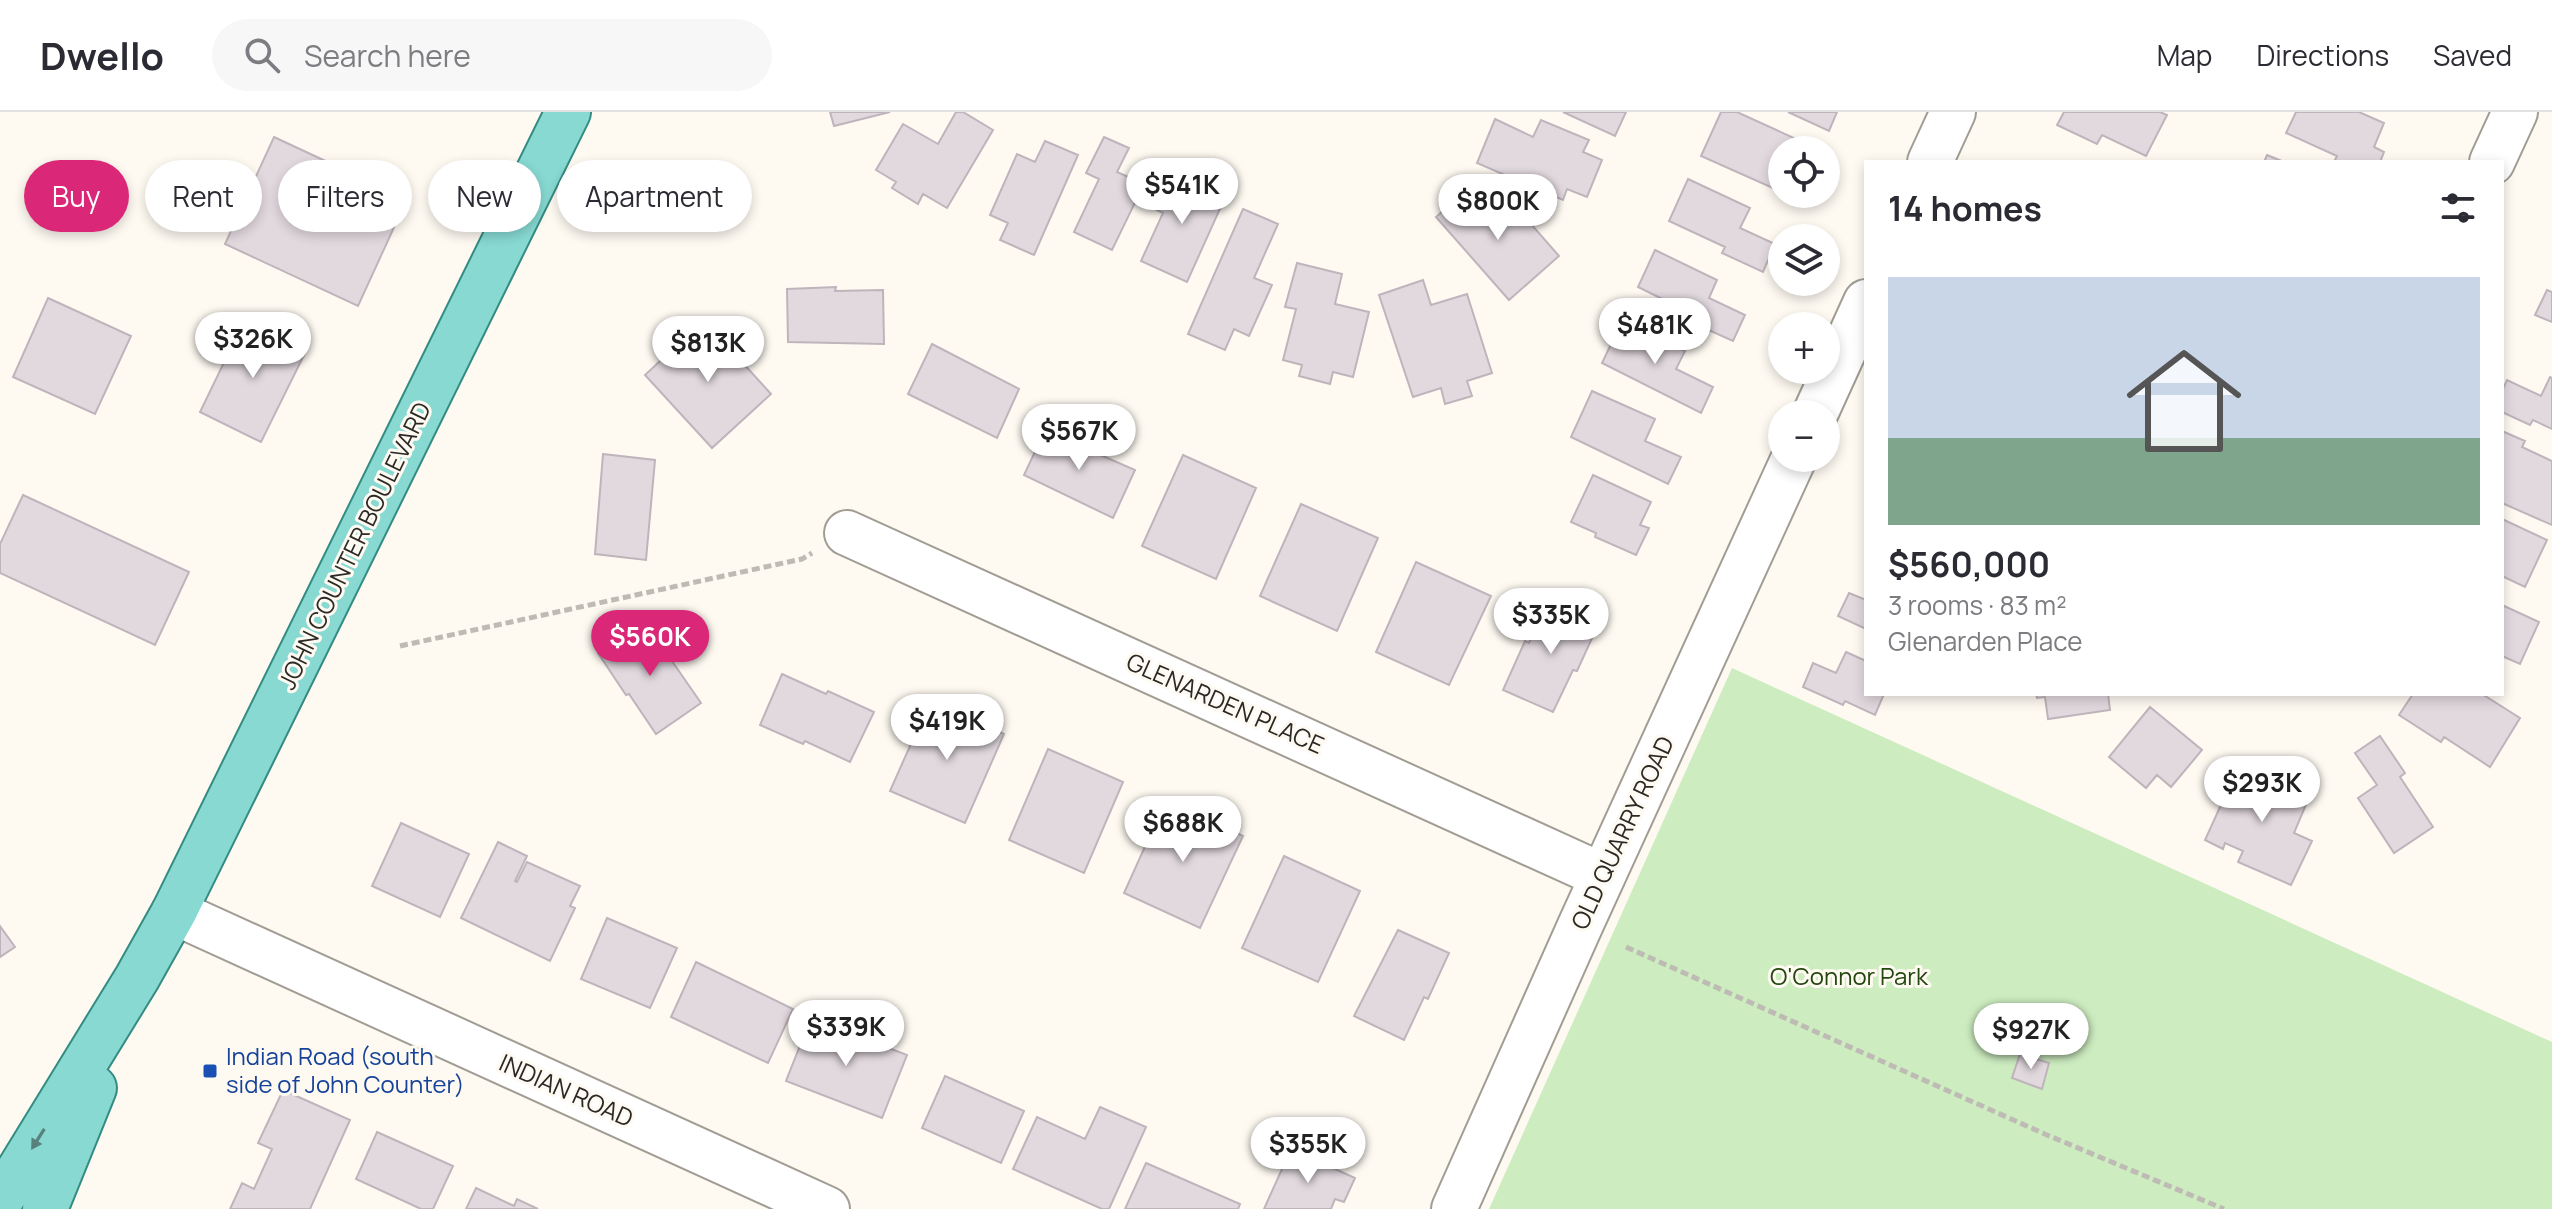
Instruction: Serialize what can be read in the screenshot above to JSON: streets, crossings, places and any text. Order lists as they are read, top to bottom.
{
  "streets": {
    "main road": ["JOHN COUNTER BOULEVARD"],
    "street": ["GLENARDEN PLACE", "OLD QUARRY ROAD", "INDIAN ROAD"]
  },
  "crossings": [
    ["JOHN COUNTER BOULEVARD", "INDIAN ROAD"],
    ["GLENARDEN PLACE", "OLD QUARRY ROAD"]
  ],
  "parks": ["O'Connor Park"],
  "places": {
    "transit": ["Indian Road (south side of John Counter)"]
  },
  "page": {
    "header": "Dwello",
    "search": "Search here",
    "nav": ["Map", "Directions", "Saved"],
    "map_buttons": ["+", "−"],
    "price": [
      "$541K",
      "$800K",
      "$481K",
      "$326K",
      "$813K",
      "$567K",
      "$335K",
      "$560K",
      "$419K",
      "$293K",
      "$688K",
      "$339K",
      "$927K",
      "$355K"
    ],
    "chip": [
      "Buy",
      "Rent",
      "Filters",
      "New",
      "Apartment"
    ],
    "heading": "14 homes",
    "list": [
      {
        "name": "$560,000",
        "note": "3 rooms · 83 m² · Glenarden Place"
      }
    ]
  }
}
